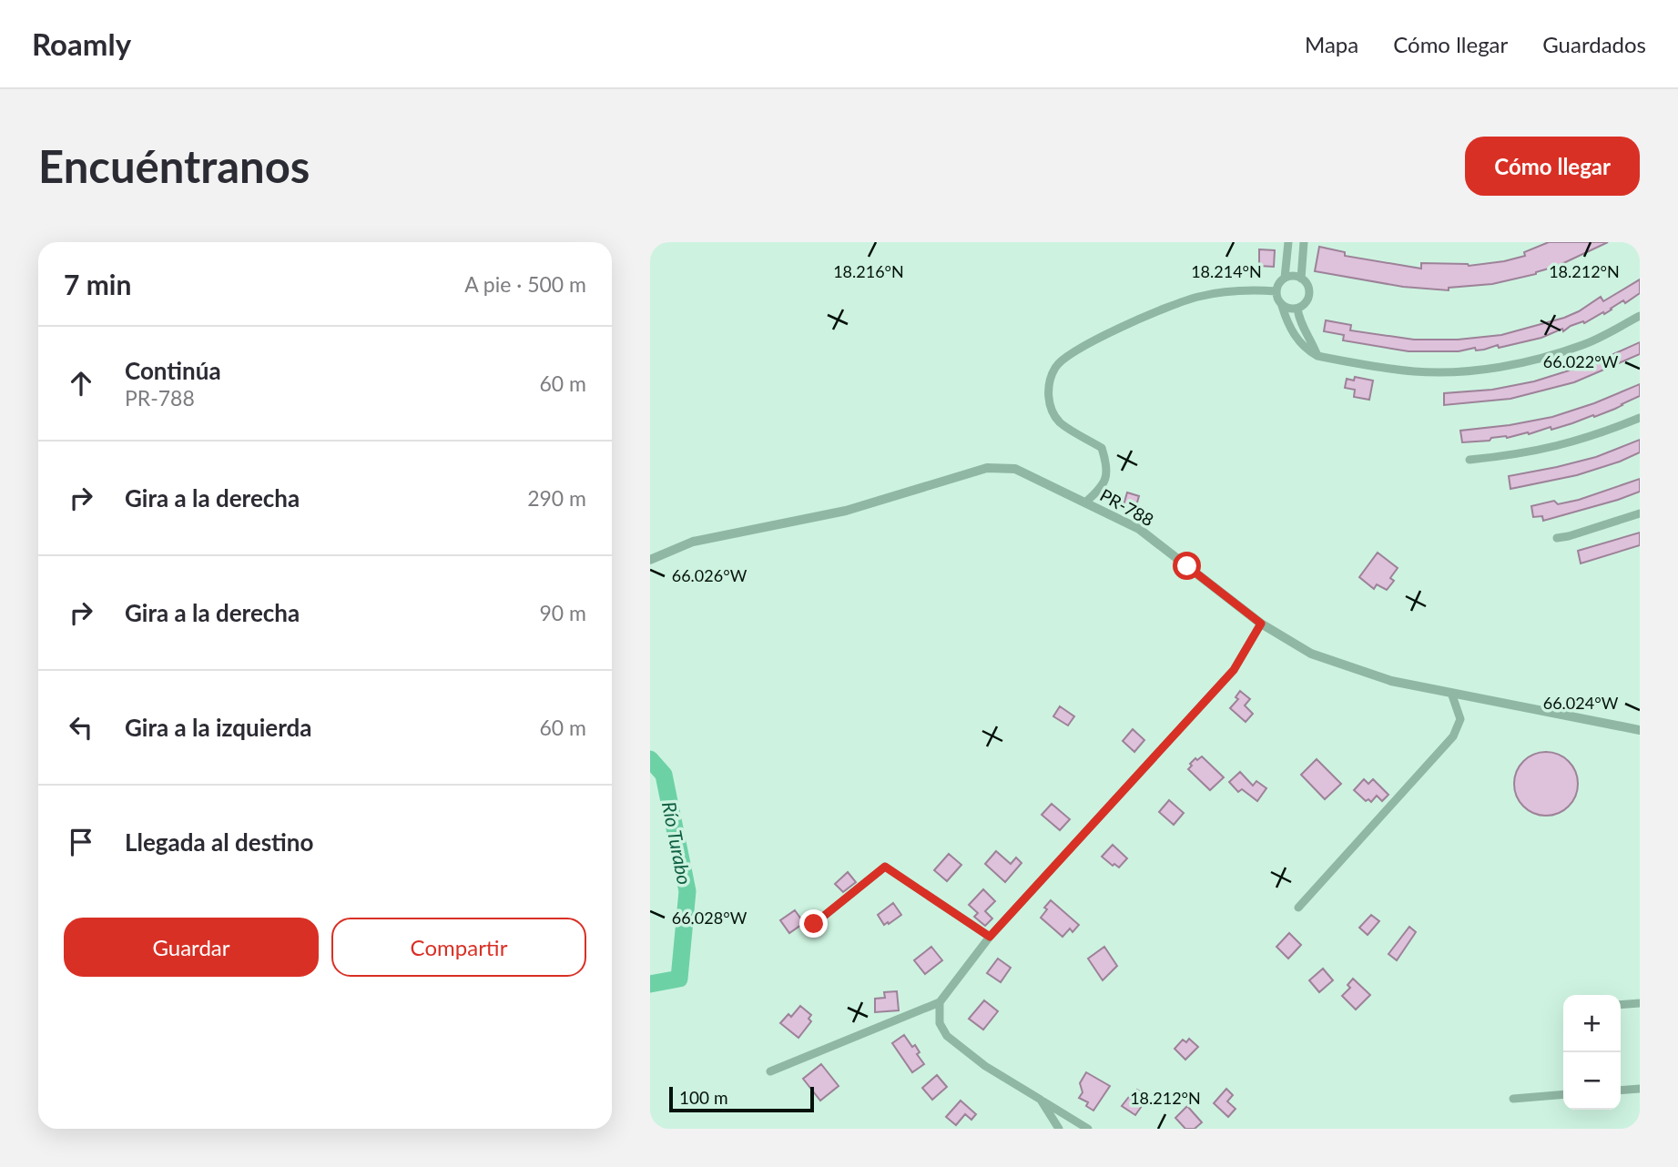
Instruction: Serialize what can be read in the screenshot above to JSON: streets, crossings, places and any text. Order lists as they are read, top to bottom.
{
  "streets": {
    "street": ["PR-788"]
  },
  "water": ["Río Turabo"],
  "scale_bar": "100 m",
  "page": {
    "header": "Roamly",
    "nav": ["Mapa", "Cómo llegar", "Guardados"],
    "buttons": [
      "Cómo llegar",
      ["Guardar", "Compartir"]
    ],
    "title": "Encuéntranos",
    "heading": ["7 min", "A pie · 500 m"],
    "list": [
      ["Continúa", "PR-788", "60 m"],
      ["Gira a la derecha", "290 m"],
      ["Gira a la derecha", "90 m"],
      ["Gira a la izquierda", "60 m"],
      "Llegada al destino"
    ],
    "map_buttons": ["+", "−"],
    "scale": "100 m"
  },
  "coordinates": [
    "18.216°N",
    "18.214°N",
    "18.212°N",
    "66.022°W",
    "66.026°W",
    "66.024°W",
    "66.028°W"
  ]
}
